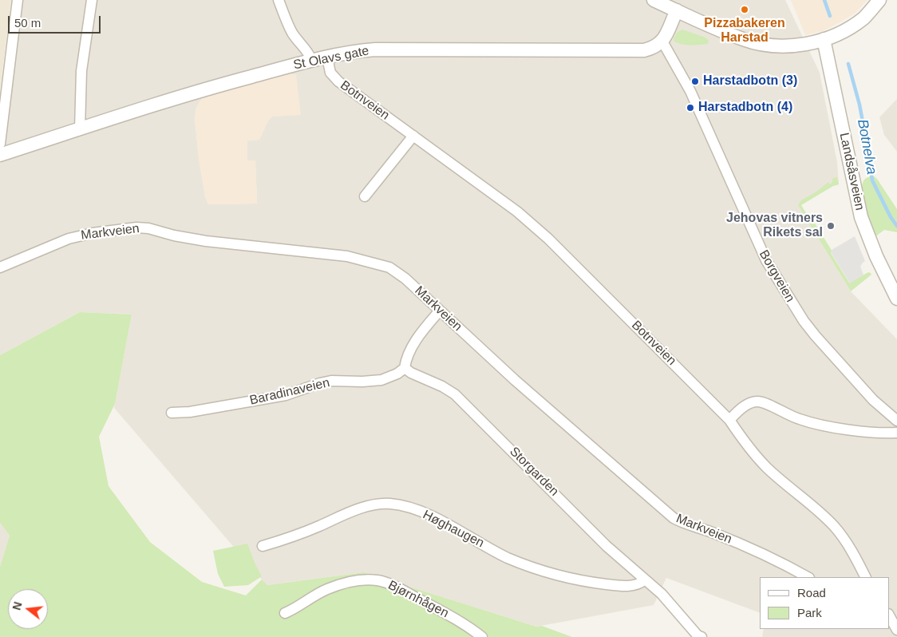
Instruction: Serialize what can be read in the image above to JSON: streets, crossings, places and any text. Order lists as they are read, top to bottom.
{
  "streets": {
    "street": [
      "St Olavs gate",
      "Botnveien",
      "Landsåsveien",
      "Markveien",
      "Borgveien",
      "Baradinaveien",
      "Storgarden",
      "Høghaugen",
      "Bjørnhågen"
    ]
  },
  "crossings": [
    ["St Olavs gate", "Botnveien"],
    ["St Olavs gate", "Borgveien"],
    ["Baradinaveien", "Storgarden"],
    ["Storgarden", "Høghaugen"]
  ],
  "water": ["Botnelva"],
  "places": [
    "Pizzabakeren Harstad",
    "Harstadbotn (3)",
    "Harstadbotn (4)",
    "Jehovas vitners Rikets sal"
  ],
  "legend": ["Road", "Park"],
  "scale_bar": "50 m",
  "north": "left"
}
